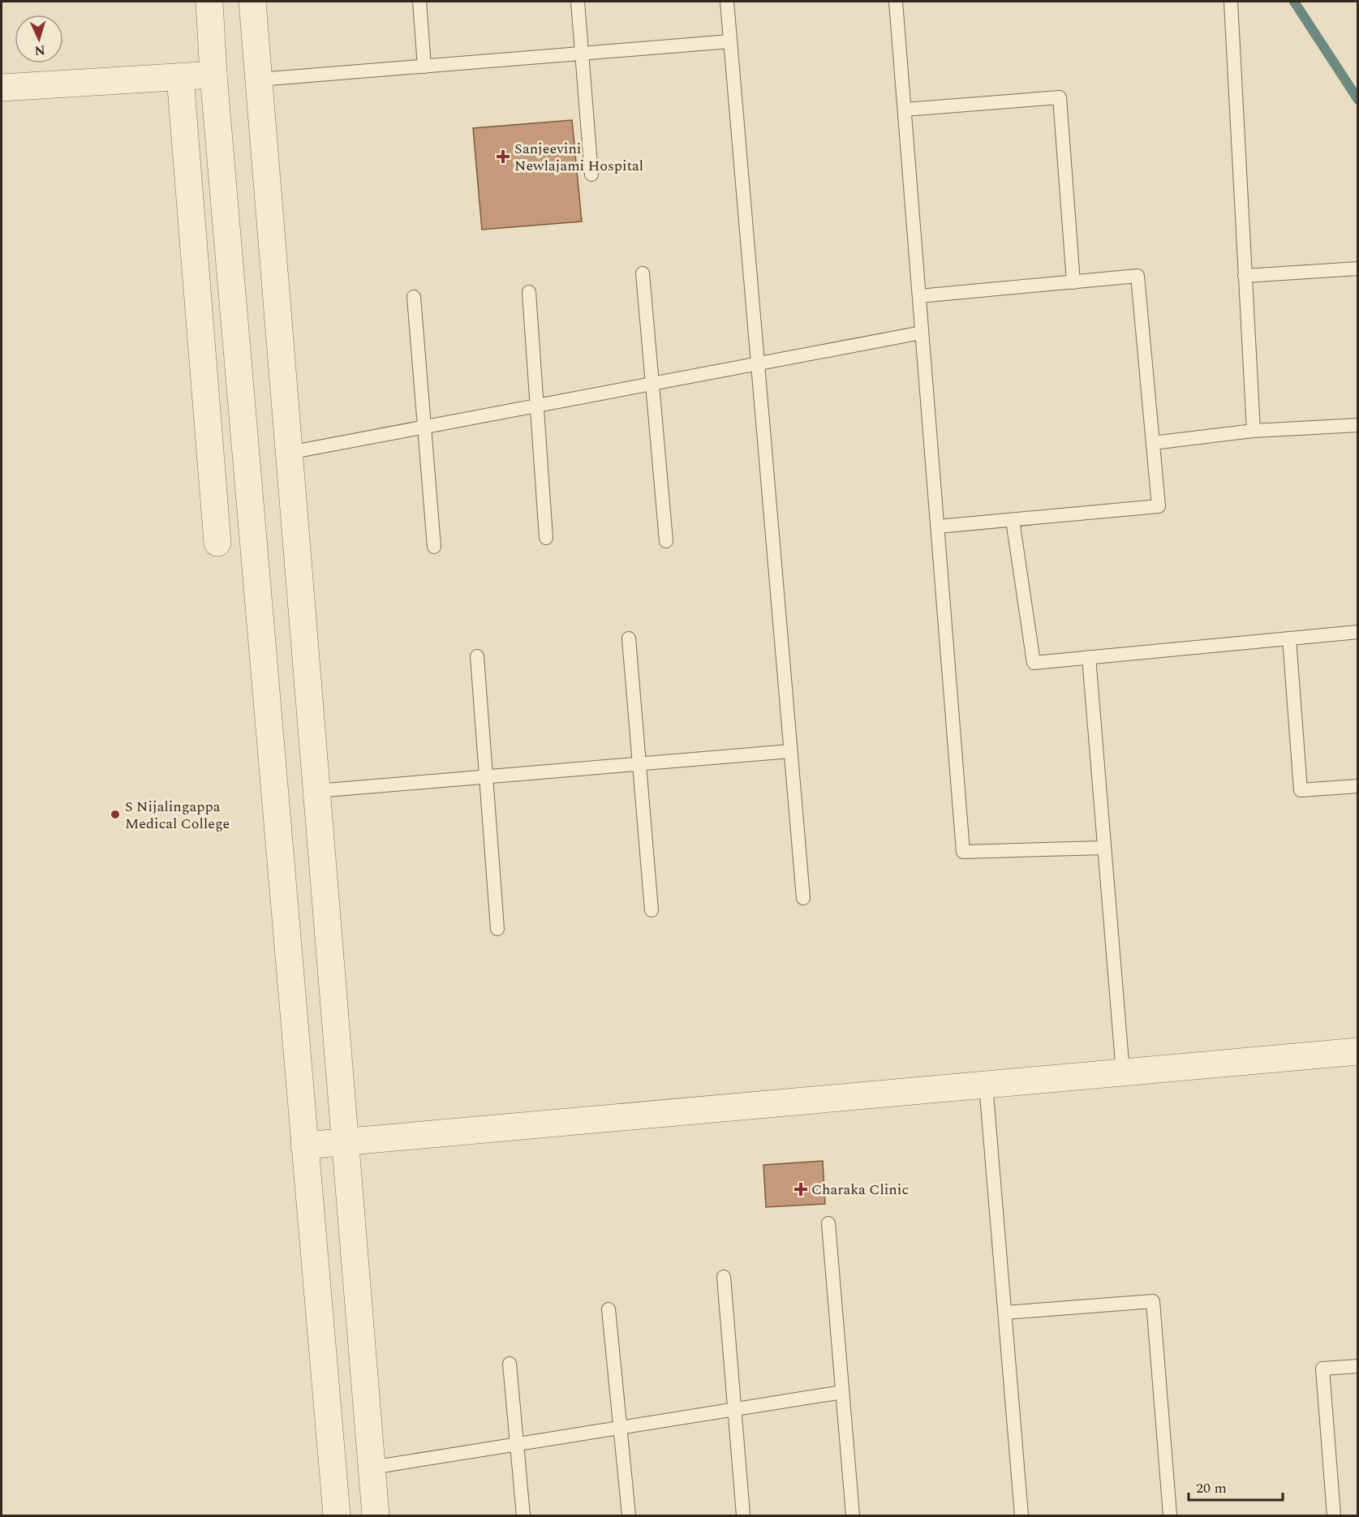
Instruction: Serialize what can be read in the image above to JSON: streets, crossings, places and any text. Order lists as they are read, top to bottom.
{
  "places": {
    "health": ["Sanjeevini Newlajami Hospital", "Charaka Clinic"],
    "other": ["S Nijalingappa Medical College"]
  },
  "scale_bar": "20 m",
  "north": "bottom"
}
